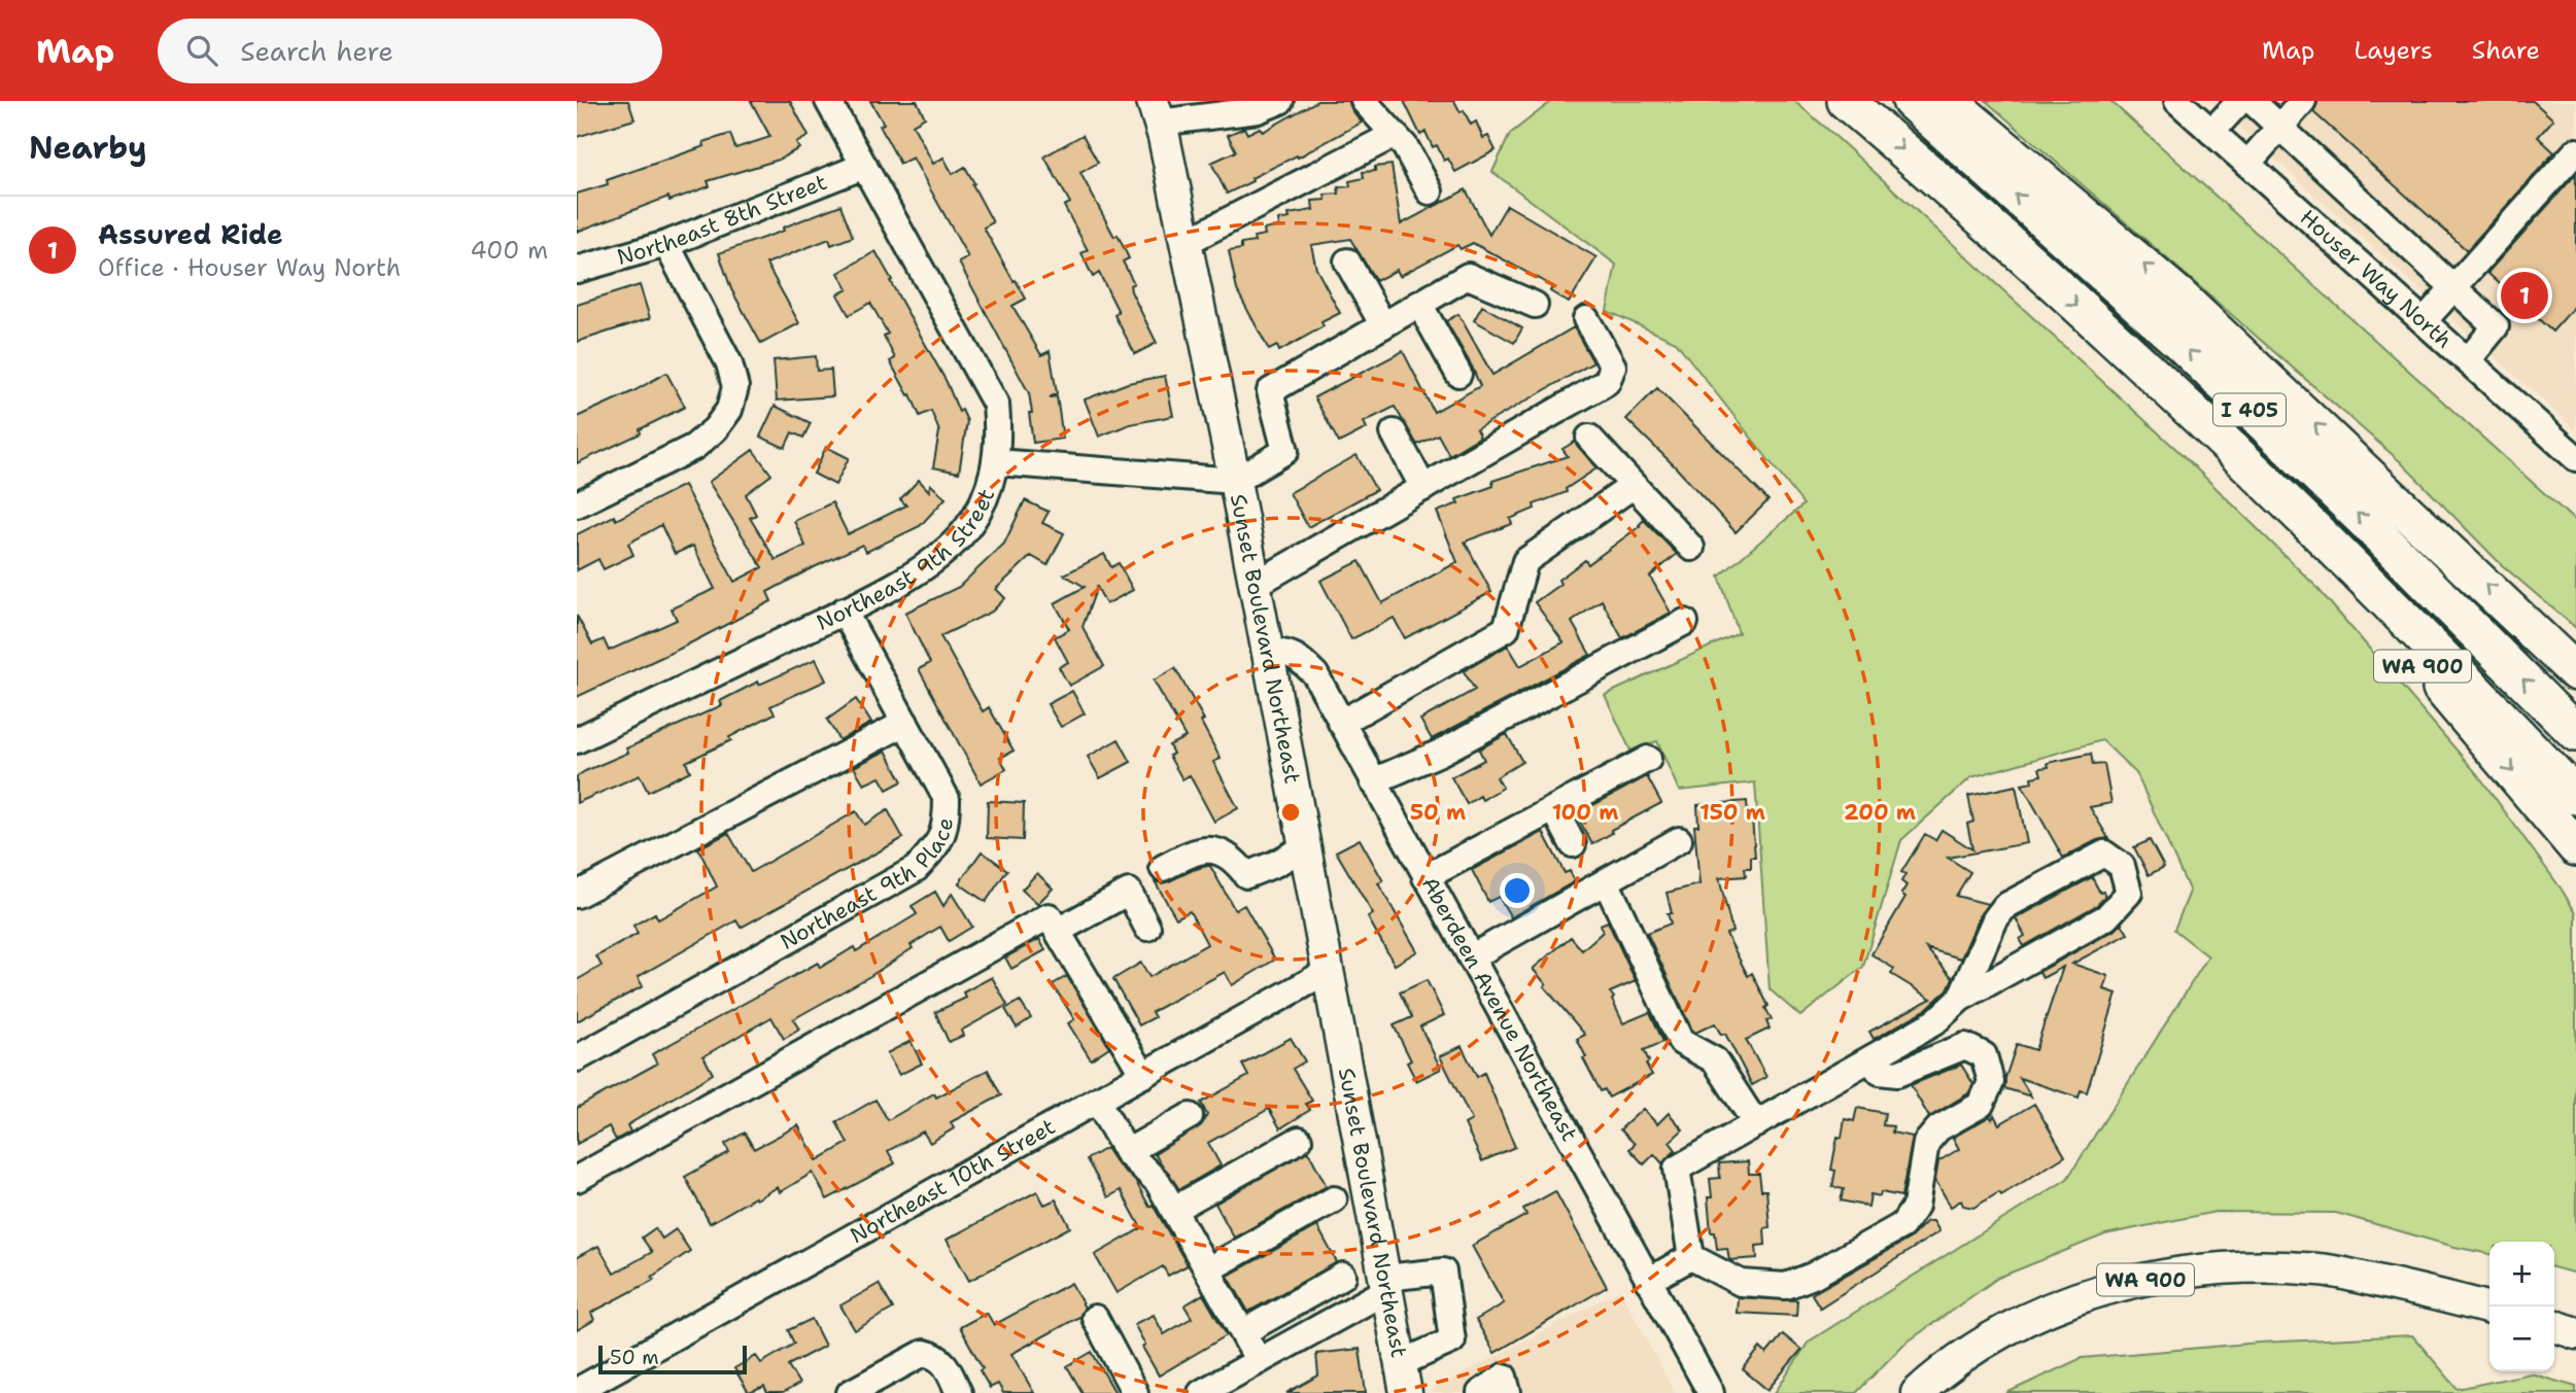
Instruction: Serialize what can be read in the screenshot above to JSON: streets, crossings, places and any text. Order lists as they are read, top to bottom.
{
  "streets": {
    "highway": ["I 405", "WA 900"],
    "main road": ["Sunset Boulevard Northeast"],
    "street": [
      "Northeast 8th Street",
      "Houser Way North",
      "Northeast 9th Street",
      "Northeast 9th Place",
      "Aberdeen Avenue Northeast",
      "Northeast 10th Street"
    ]
  },
  "crossings": [
    ["I 405", "WA 900"],
    ["Northeast 9th Street", "Sunset Boulevard Northeast"],
    ["Northeast 9th Street", "Northeast 9th Place"],
    ["Sunset Boulevard Northeast", "Aberdeen Avenue Northeast"],
    ["Sunset Boulevard Northeast", "Northeast 10th Street"]
  ],
  "scale_bar": "50 m",
  "page": {
    "header": "Map",
    "search": "Search here",
    "nav": ["Map", "Layers", "Share"],
    "heading": "Nearby",
    "list": [
      {
        "mark": "1",
        "name": "Assured Ride",
        "note": "Office · Houser Way North",
        "value": "400 m"
      }
    ],
    "pins": "1",
    "map_buttons": ["+", "−"],
    "scale": "50 m"
  },
  "rings": [
    "50 m",
    "100 m",
    "150 m",
    "200 m"
  ]
}
